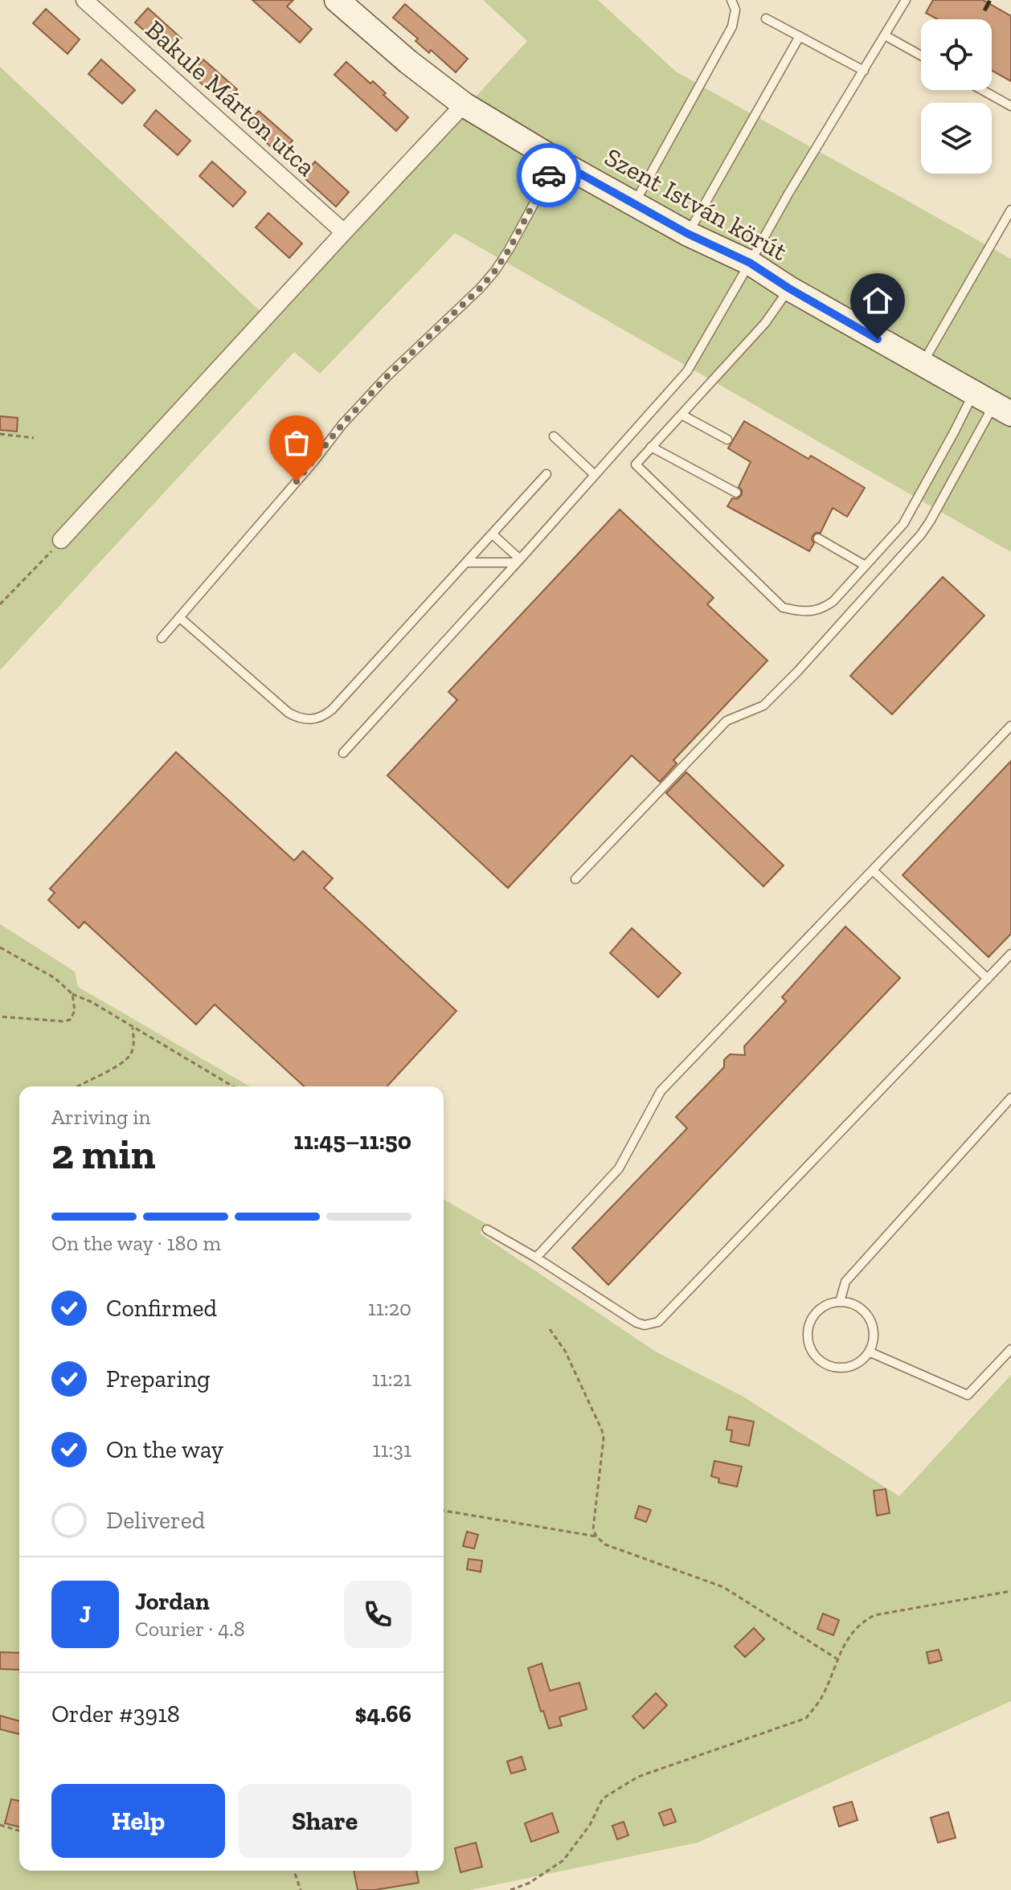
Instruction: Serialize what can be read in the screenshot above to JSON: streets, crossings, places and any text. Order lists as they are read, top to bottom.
{
  "streets": {
    "street": ["Bakule Márton utca", "Szent István körút"]
  },
  "page": {
    "heading": ["2 min", "Arriving in", "11:45–11:50"],
    "panel": [
      "Jordan",
      "Courier · 4.8",
      "Order #3918",
      "$4.66"
    ],
    "bar": "On the way · 180 m",
    "list": [
      ["Confirmed", "11:20"],
      ["Preparing", "11:21"],
      ["On the way", "11:31"],
      "Delivered"
    ],
    "round": "J",
    "buttons": ["Help", "Share"]
  }
}
